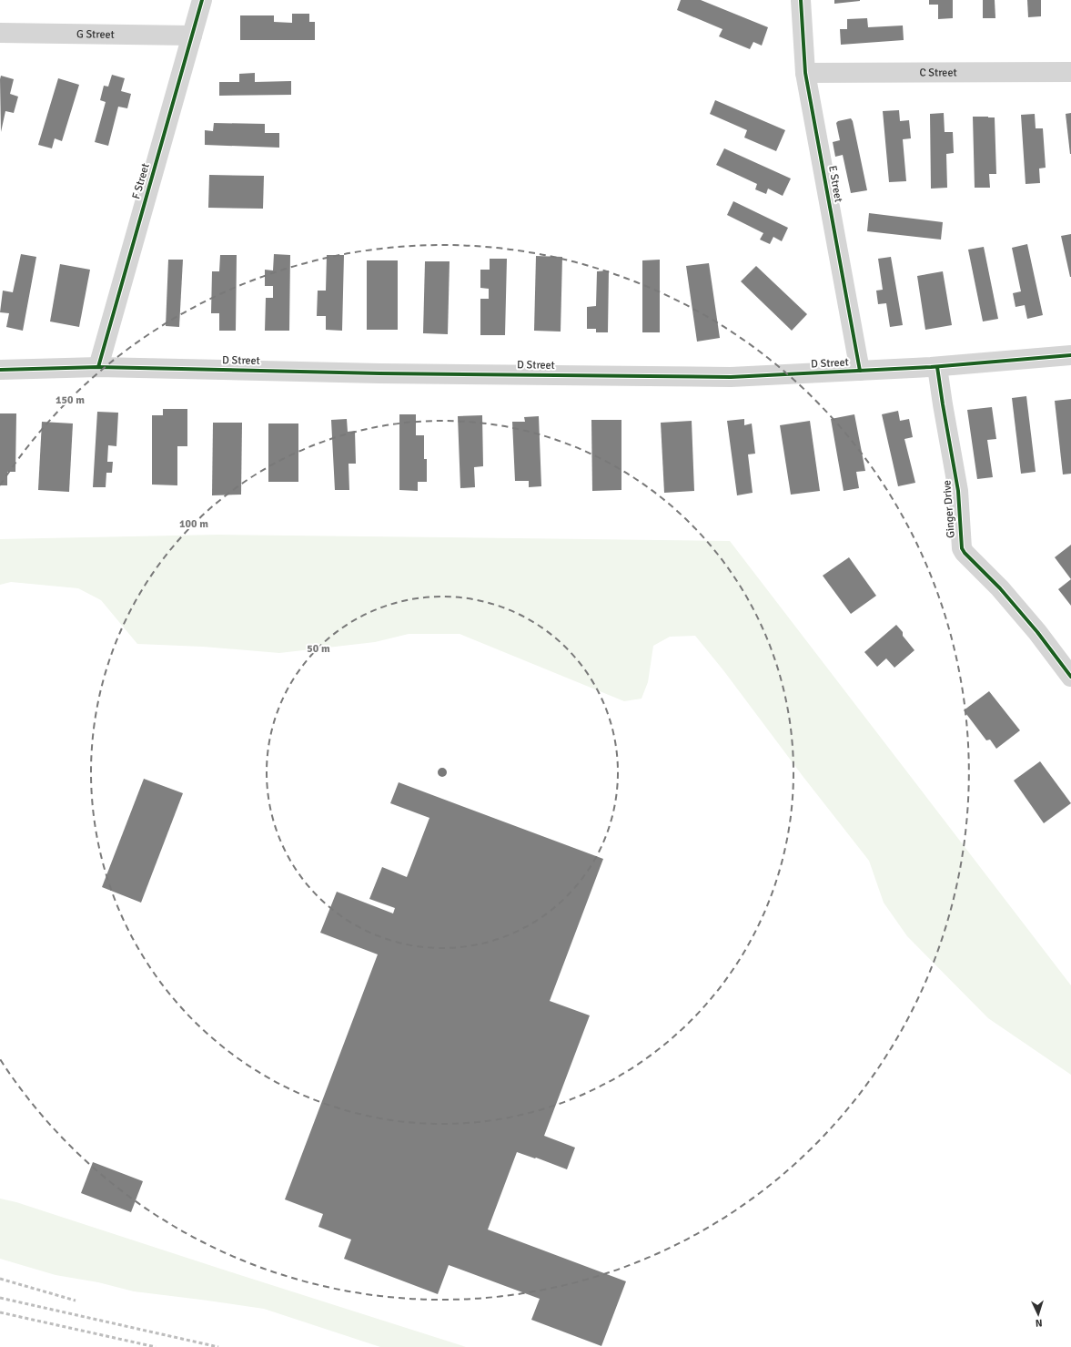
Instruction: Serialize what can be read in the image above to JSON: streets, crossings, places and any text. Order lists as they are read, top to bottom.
{
  "streets": {
    "street": [
      "G Street",
      "C Street",
      "F Street",
      "E Street",
      "D Street",
      "Ginger Drive"
    ]
  },
  "crossings": [
    ["G Street", "F Street"],
    ["C Street", "E Street"],
    ["F Street", "D Street"],
    ["E Street", "D Street"],
    ["D Street", "Ginger Drive"]
  ],
  "north": "bottom",
  "rings": ["150 m", "100 m", "50 m"]
}
